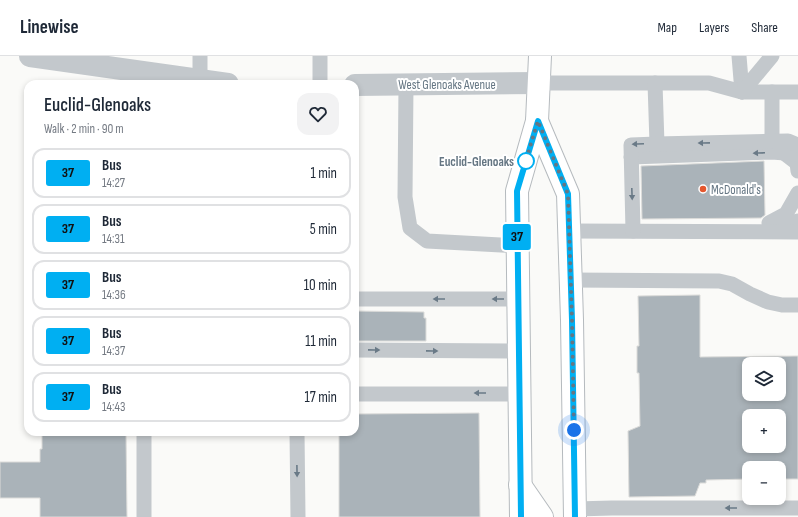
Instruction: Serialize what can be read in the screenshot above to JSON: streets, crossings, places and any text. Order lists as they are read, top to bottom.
{
  "streets": {
    "street": ["West Glenoaks Avenue"]
  },
  "places": ["Euclid-Glenoaks", "McDonald's"],
  "lines": ["bus line 37"],
  "page": {
    "header": "Linewise",
    "nav": ["Map", "Layers", "Share"],
    "on_map": "37",
    "heading": ["Euclid-Glenoaks", "Walk · 2 min · 90 m"],
    "list": [
      {
        "mark": "37",
        "name": "Bus",
        "note": "14:27",
        "value": "1 min"
      },
      {
        "mark": "37",
        "name": "Bus",
        "note": "14:31",
        "value": "5 min"
      },
      {
        "mark": "37",
        "name": "Bus",
        "note": "14:36",
        "value": "10 min"
      },
      {
        "mark": "37",
        "name": "Bus",
        "note": "14:37",
        "value": "11 min"
      },
      {
        "mark": "37",
        "name": "Bus",
        "note": "14:43",
        "value": "17 min"
      }
    ],
    "map_buttons": ["+", "−"]
  }
}
